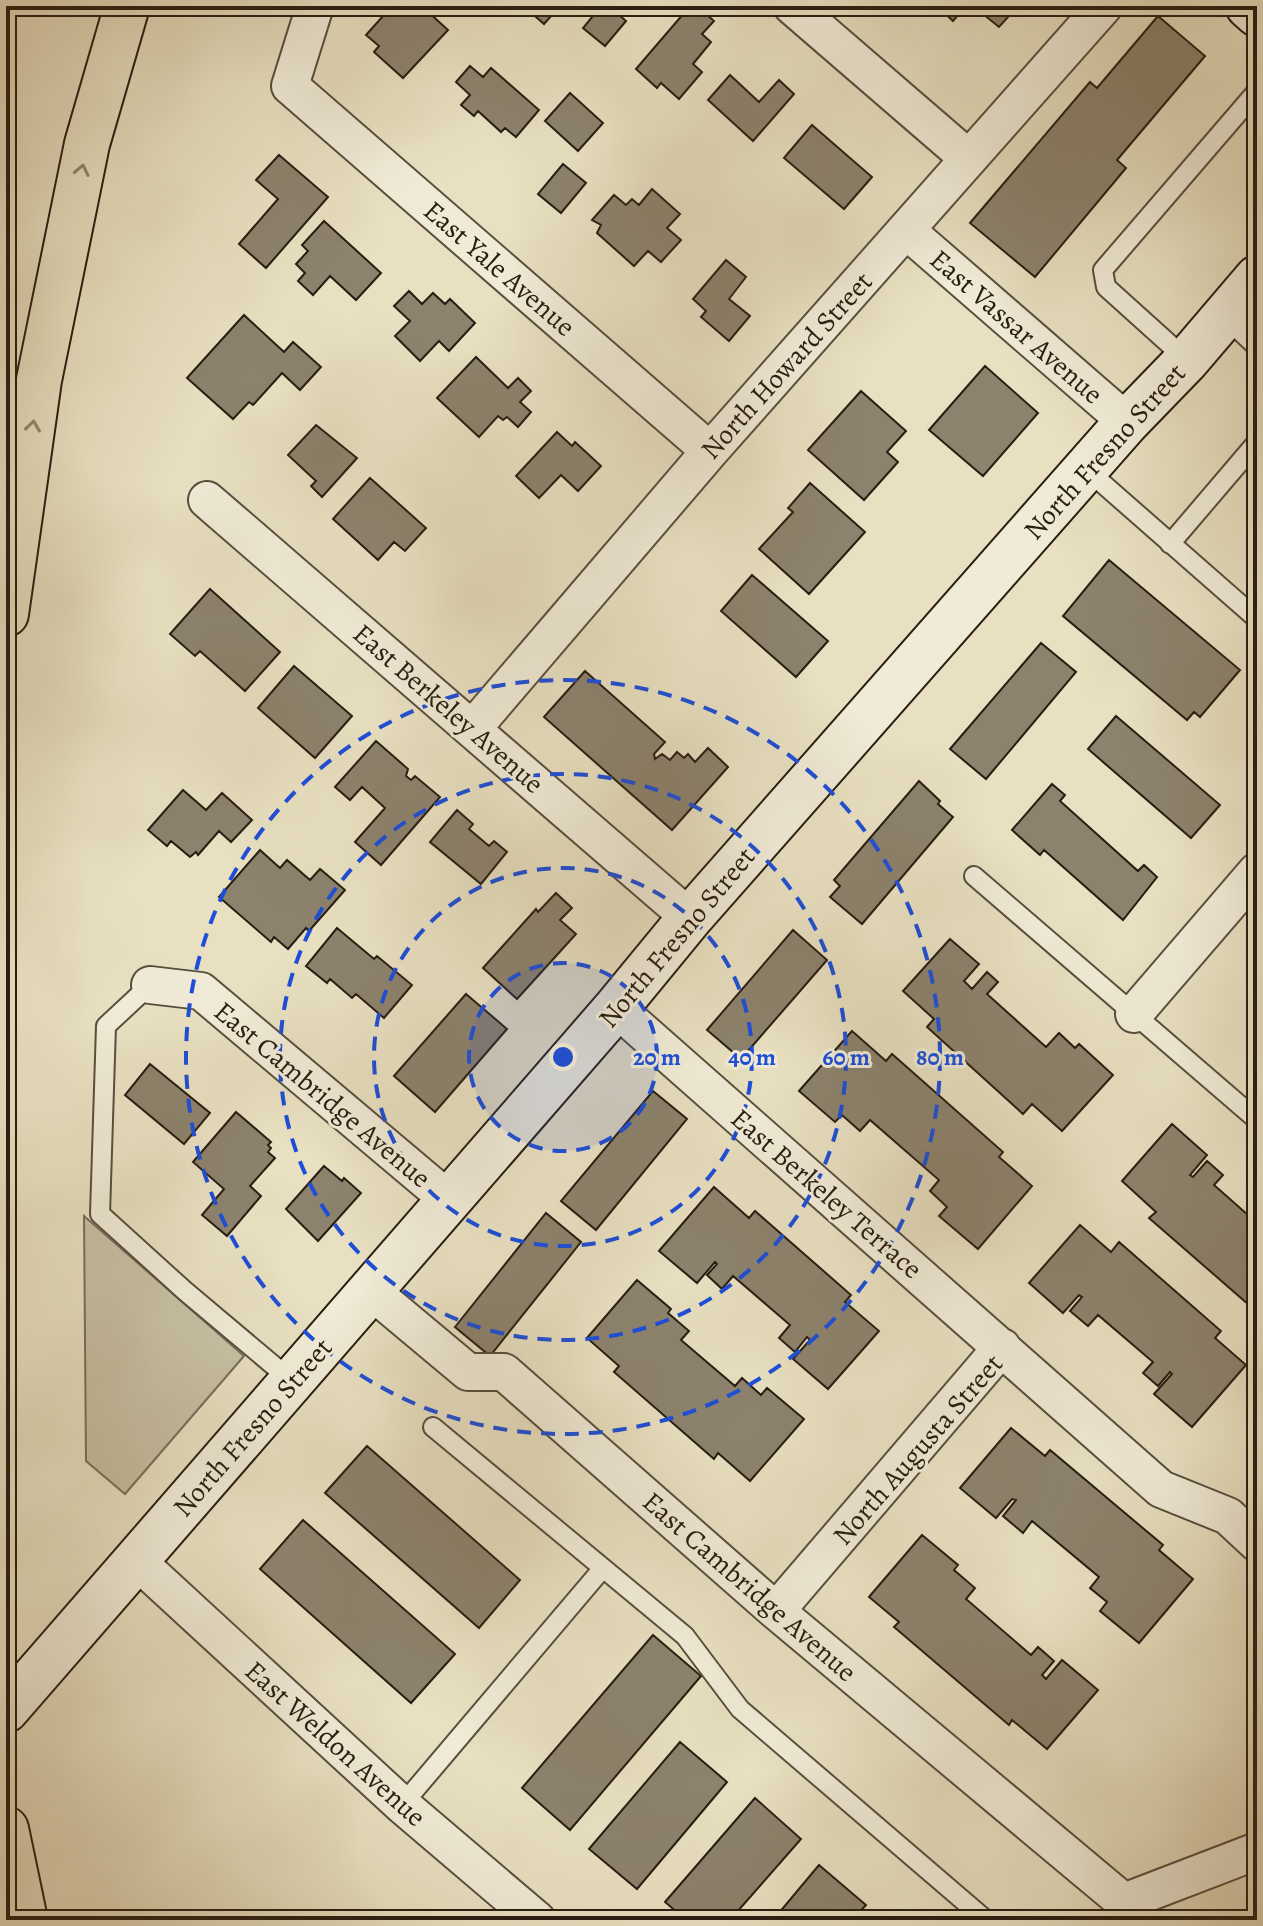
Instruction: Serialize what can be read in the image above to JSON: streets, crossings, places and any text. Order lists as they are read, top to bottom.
{
  "streets": {
    "main road": ["North Fresno Street"],
    "street": [
      "East Yale Avenue",
      "East Vassar Avenue",
      "North Howard Street",
      "East Berkeley Avenue",
      "East Cambridge Avenue",
      "East Berkeley Terrace",
      "North Augusta Street",
      "East Weldon Avenue"
    ]
  },
  "crossings": [
    ["East Yale Avenue", "North Howard Street"],
    ["East Vassar Avenue", "North Howard Street"],
    ["East Vassar Avenue", "North Fresno Street"],
    ["North Howard Street", "East Berkeley Avenue"],
    ["North Fresno Street", "East Berkeley Avenue"],
    ["North Fresno Street", "East Cambridge Avenue"],
    ["North Fresno Street", "East Berkeley Terrace"],
    ["North Fresno Street", "East Weldon Avenue"],
    ["East Cambridge Avenue", "North Augusta Street"],
    ["East Berkeley Terrace", "North Augusta Street"]
  ],
  "rings": [
    "20 m",
    "40 m",
    "60 m",
    "80 m"
  ]
}
